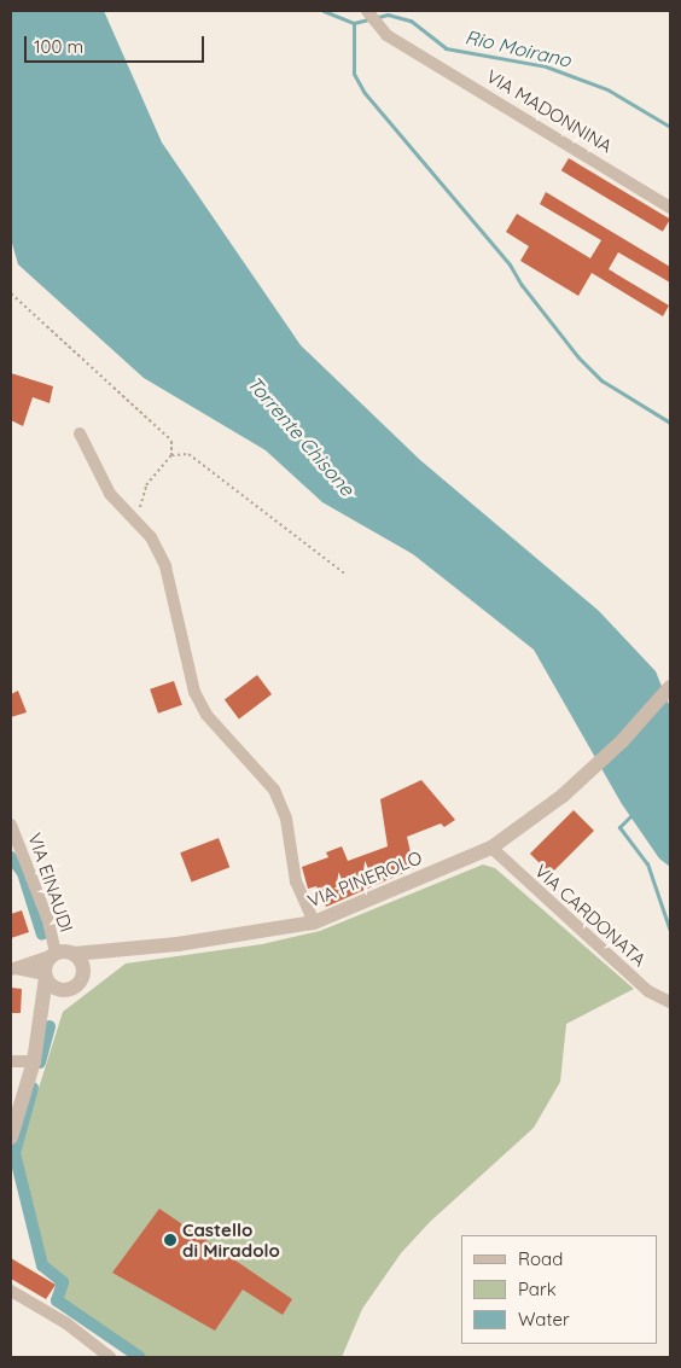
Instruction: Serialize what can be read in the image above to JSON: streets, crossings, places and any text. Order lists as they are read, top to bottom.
{
  "streets": {
    "street": [
      "VIA MADONNINA",
      "VIA PINEROLO",
      "VIA EINAUDI",
      "VIA CARDONATA"
    ]
  },
  "crossings": [
    ["VIA PINEROLO", "VIA EINAUDI"],
    ["VIA PINEROLO", "VIA CARDONATA"]
  ],
  "water": ["Rio Moirano", "Torrente Chisone"],
  "places": ["Castello di Miradolo"],
  "legend": ["Road", "Park", "Water"],
  "scale_bar": "100 m"
}
